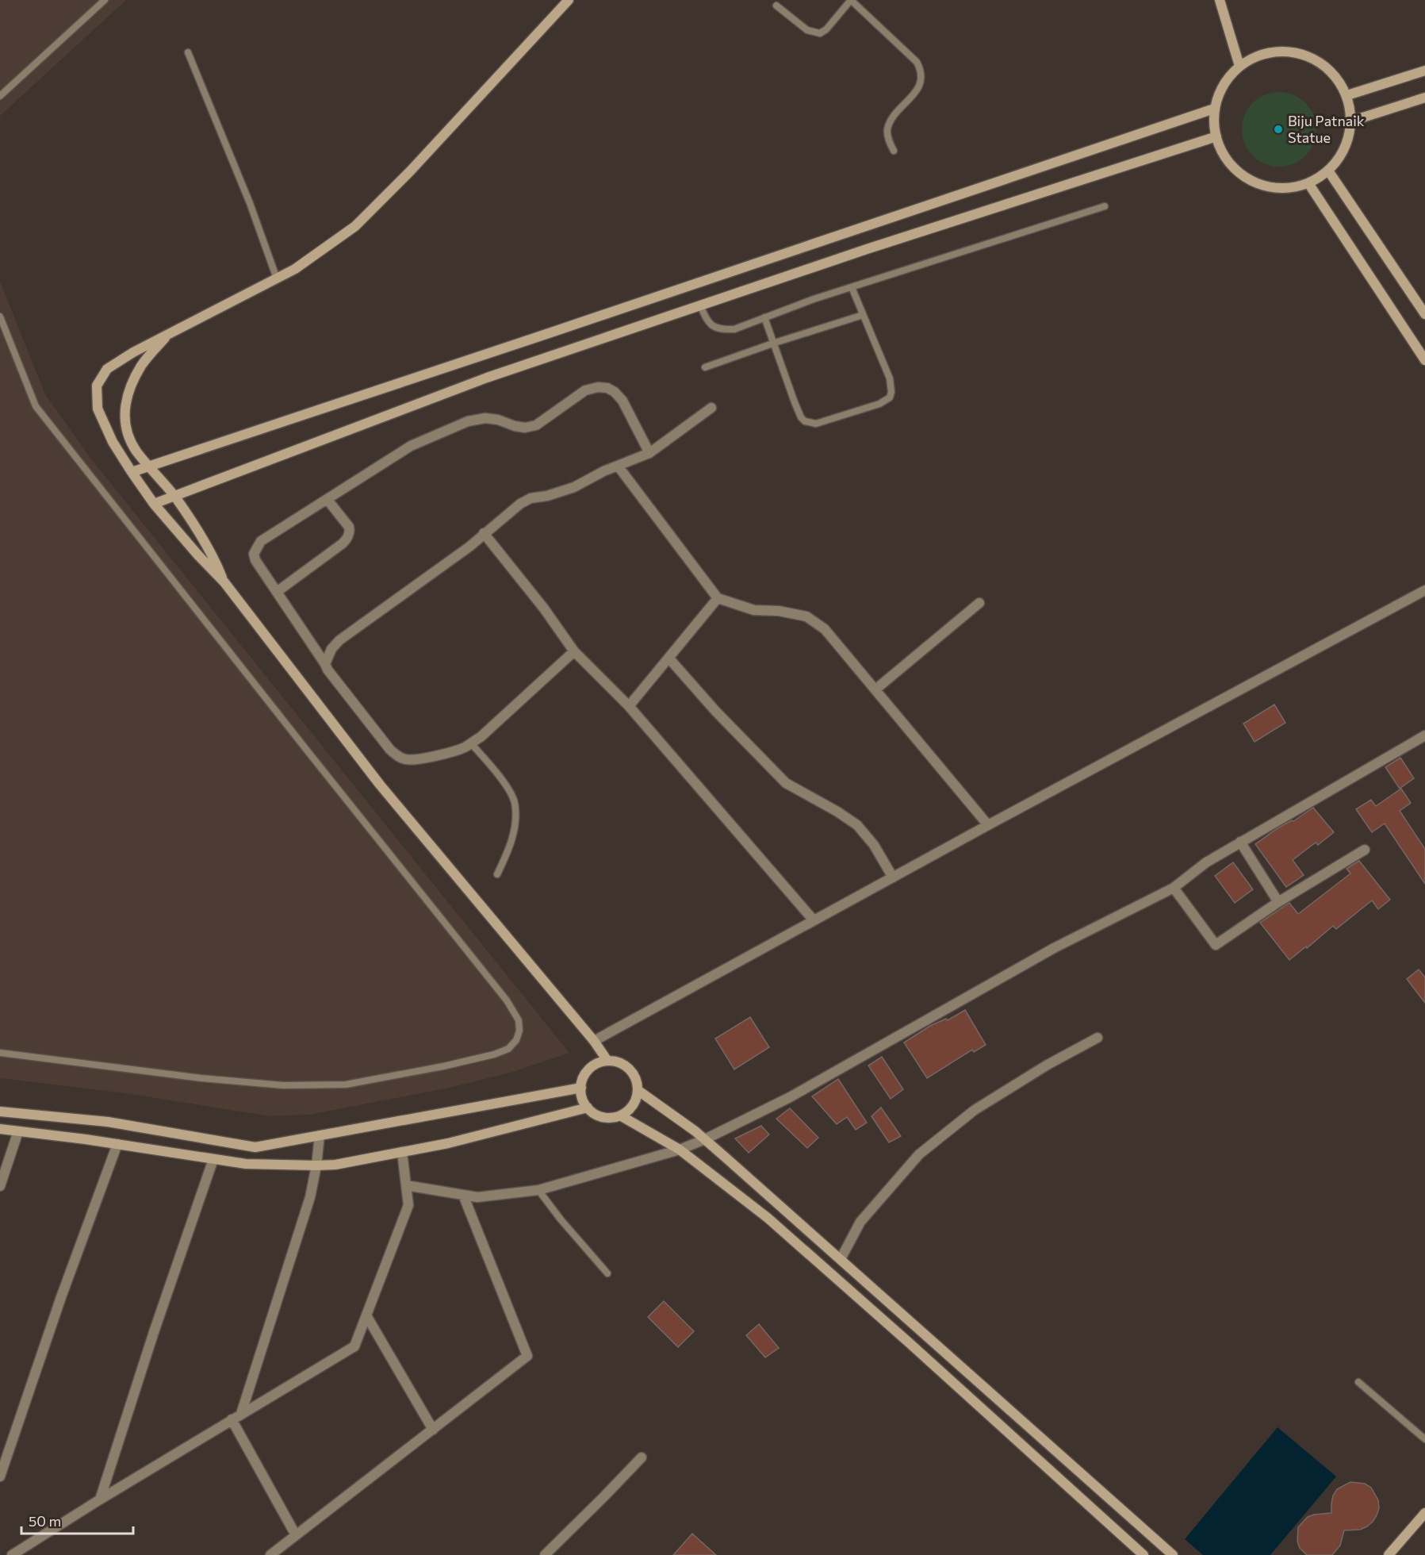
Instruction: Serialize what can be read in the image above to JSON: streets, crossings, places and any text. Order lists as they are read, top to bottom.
{
  "places": ["Biju Patnaik Statue"],
  "scale_bar": "50 m"
}
